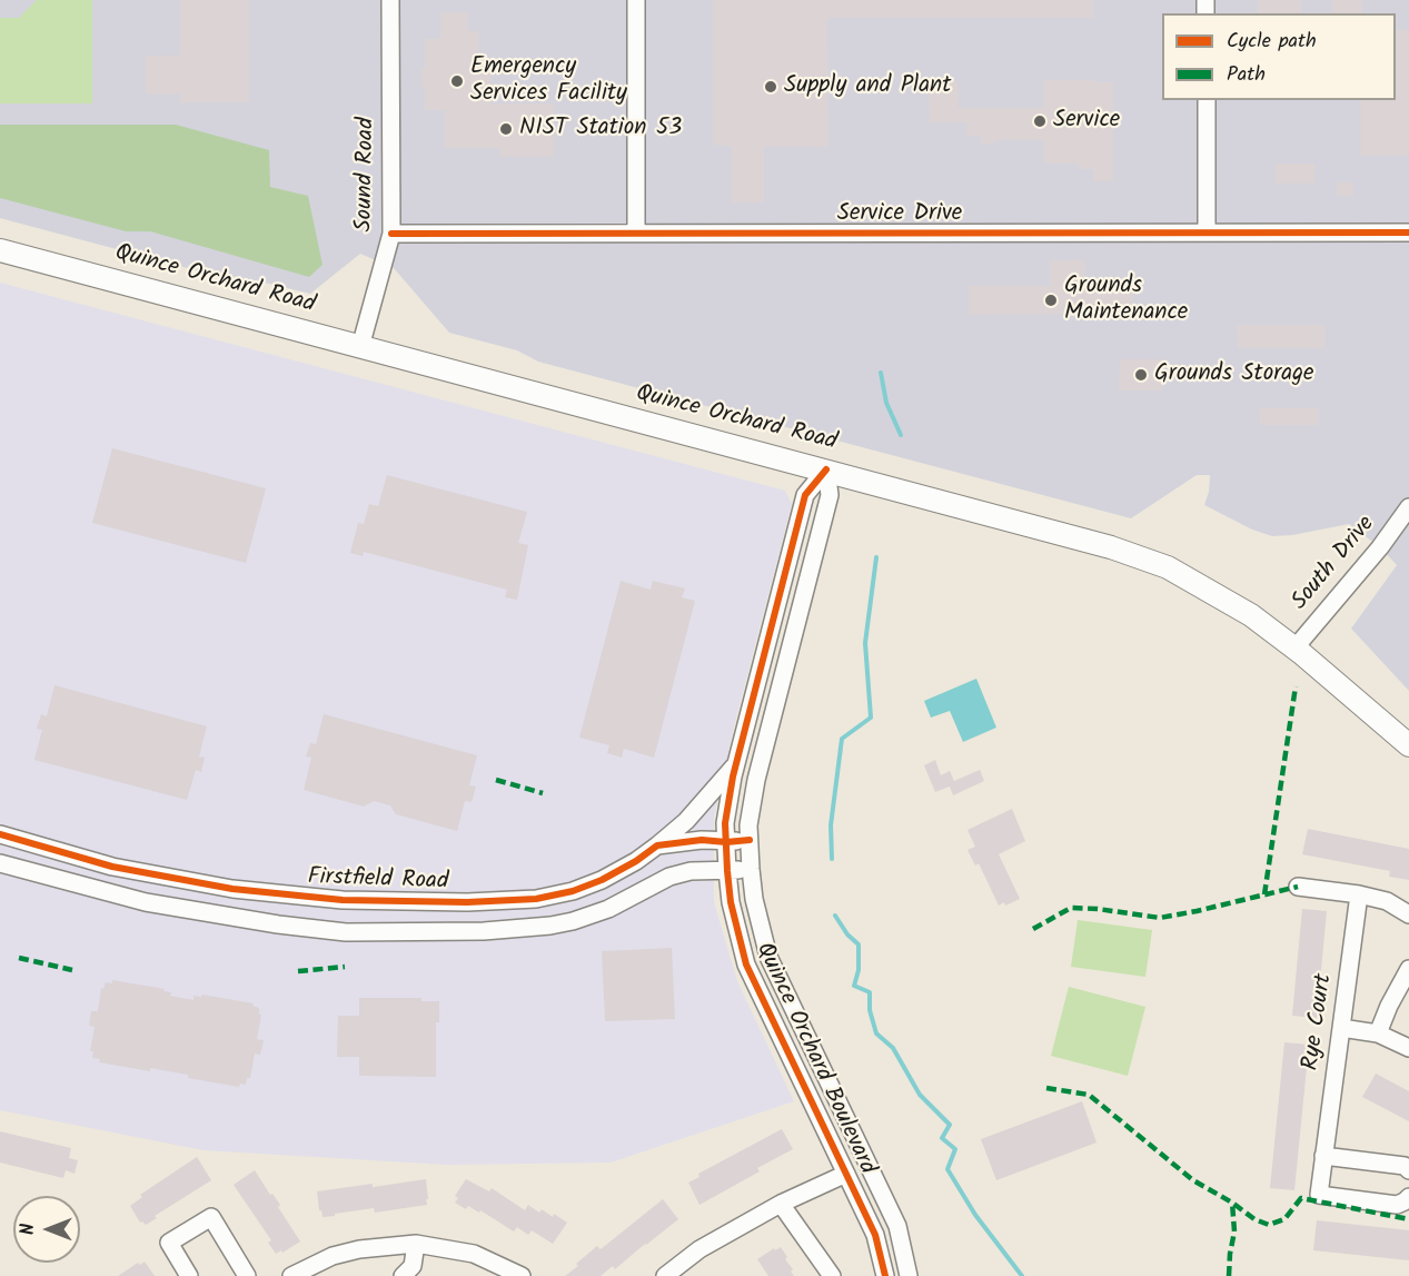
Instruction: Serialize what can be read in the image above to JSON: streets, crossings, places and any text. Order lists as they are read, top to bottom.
{
  "streets": {
    "main road": ["Quince Orchard Road"],
    "street": [
      "Sound Road",
      "Service Drive",
      "South Drive",
      "Firstfield Road",
      "Rye Court",
      "Quince Orchard Boulevard"
    ]
  },
  "crossings": [
    ["Sound Road", "Service Drive"],
    ["Sound Road", "Quince Orchard Road"],
    ["Quince Orchard Road", "South Drive"],
    ["Quince Orchard Road", "Quince Orchard Boulevard"],
    ["Firstfield Road", "Quince Orchard Boulevard"]
  ],
  "places": [
    "Emergency Services Facility",
    "Supply and Plant",
    "Service",
    "NIST Station 53",
    "Grounds Maintenance",
    "Grounds Storage"
  ],
  "legend": ["Cycle path", "Path"],
  "north": "left"
}
